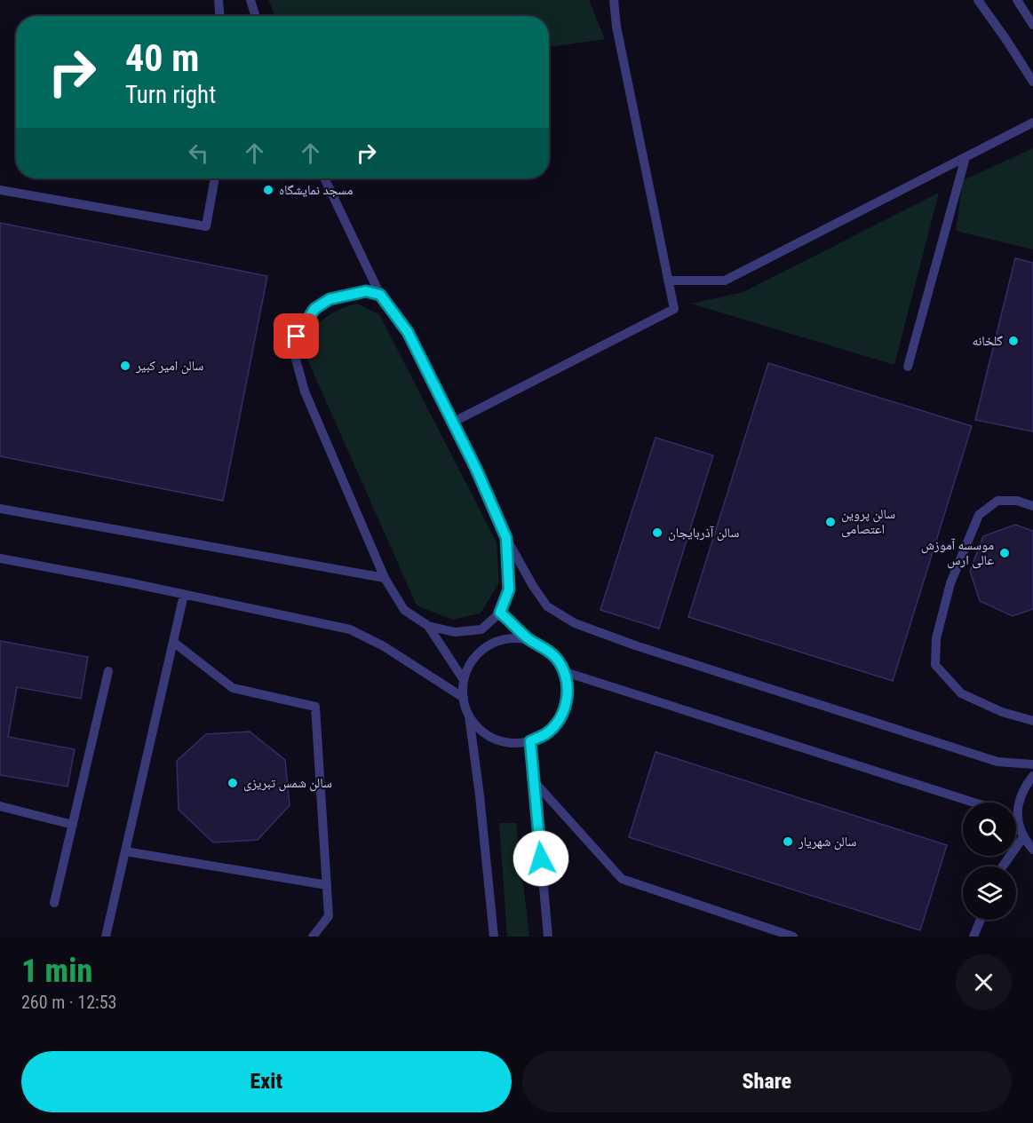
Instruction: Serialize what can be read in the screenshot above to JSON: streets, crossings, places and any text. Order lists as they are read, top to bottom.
{
  "places": [
    "مسجد نمایشگاه",
    "گلخانه",
    "سالن امیر کبیر",
    "سالن پروین اعتصامی",
    "سالن آذربایجان",
    "موسسه آموزش عالی ارس",
    "سالن شمس تبریزی",
    "سالن شهریار"
  ],
  "page": {
    "turn": ["40 m", "Turn right"],
    "heading": ["1 min", "260 m · 12:53"],
    "buttons": ["Exit", "Share"]
  }
}
